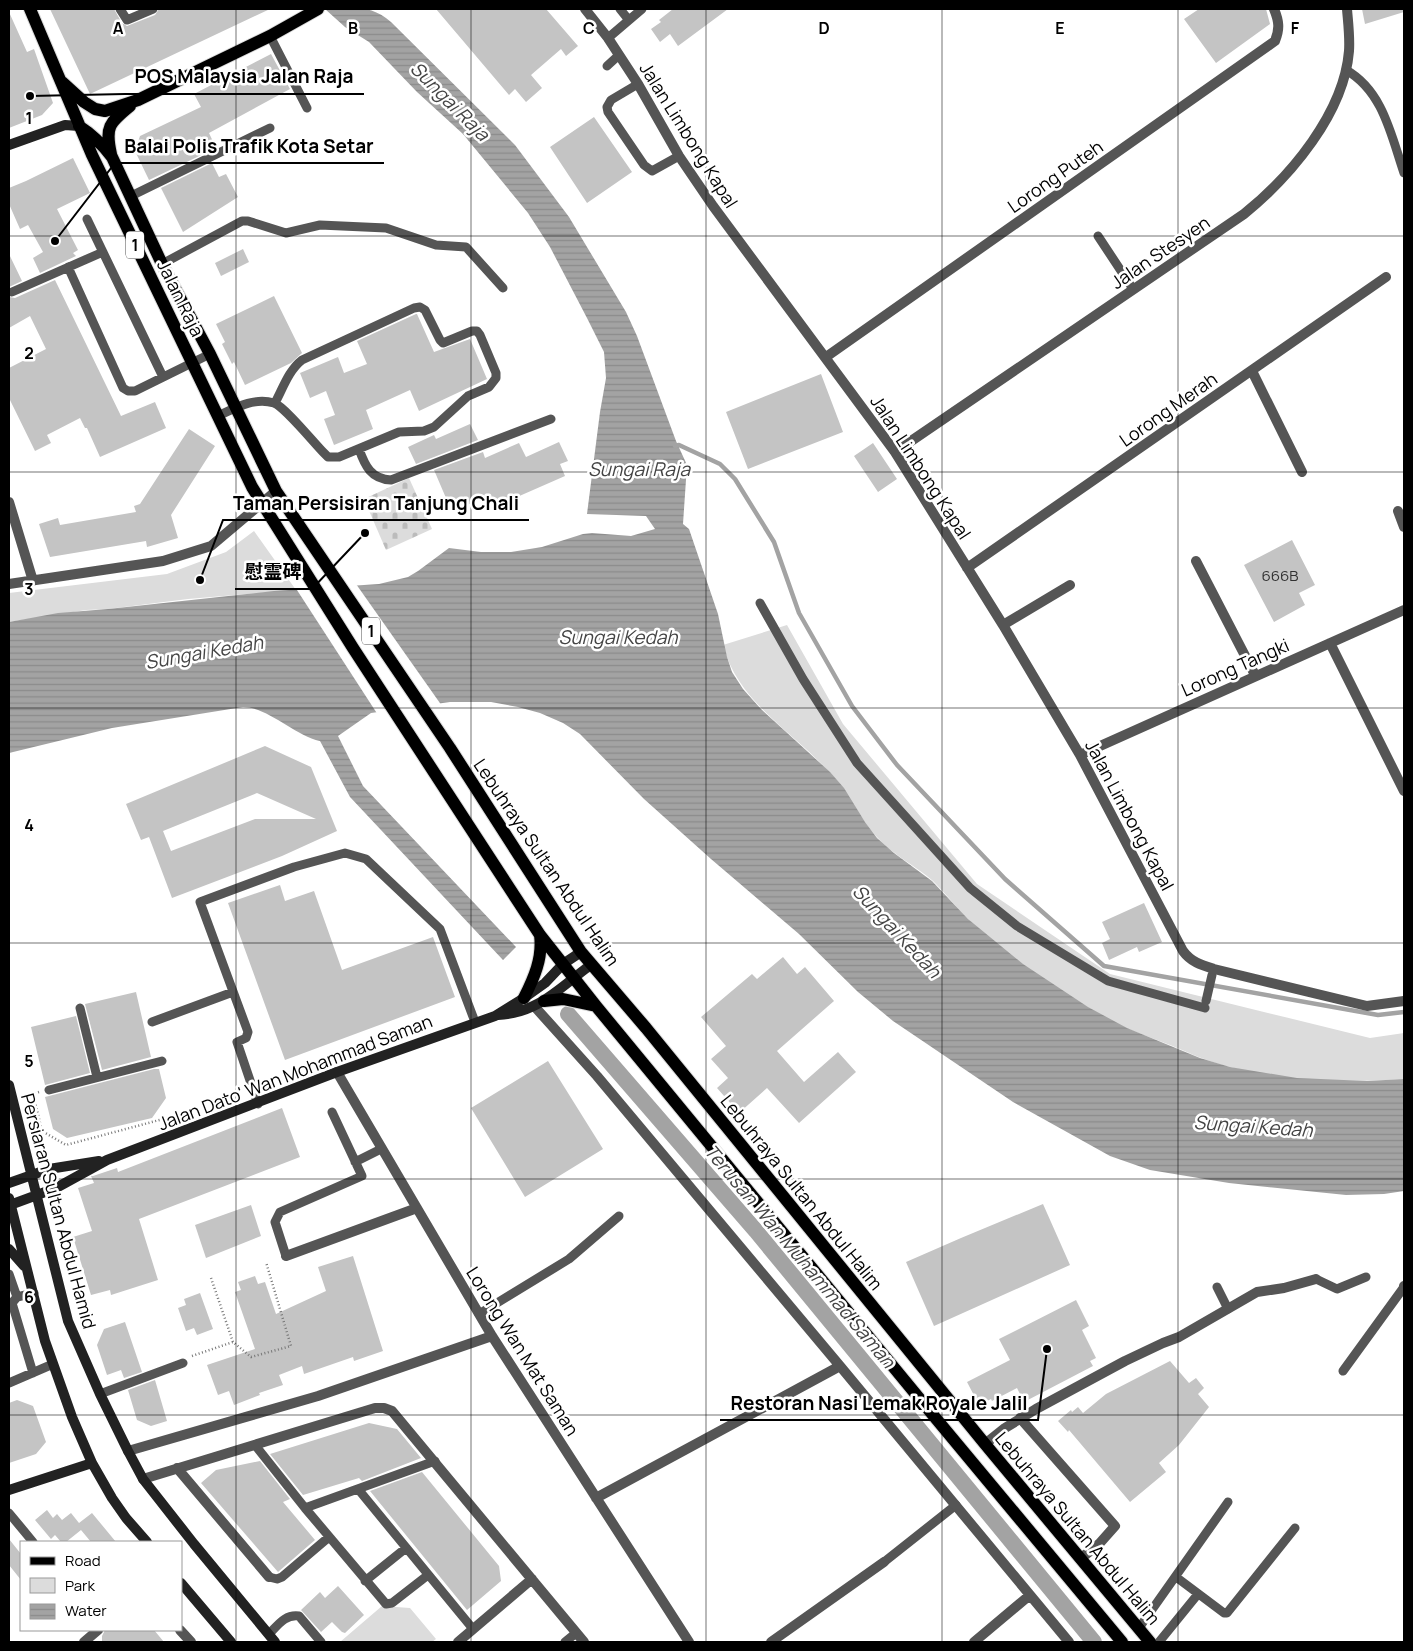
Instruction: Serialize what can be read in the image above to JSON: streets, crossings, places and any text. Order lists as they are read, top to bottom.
{
  "streets": {
    "main road": [
      "1",
      "Jalan Raja",
      "Lebuhraya Sultan Abdul Halim",
      "Jalan Dato' Wan Mohammad Saman",
      "Persiaran Sultan Abdul Hamid"
    ],
    "street": [
      "Jalan Limbong Kapal",
      "Lorong Puteh",
      "Jalan Stesyen",
      "Lorong Merah",
      "Lorong Tangki",
      "Lorong Wan Mat Saman"
    ]
  },
  "crossings": [
    ["Jalan Limbong Kapal", "Lorong Puteh"],
    ["Jalan Limbong Kapal", "Jalan Stesyen"],
    ["Jalan Limbong Kapal", "Lorong Merah"],
    ["Jalan Limbong Kapal", "Lorong Tangki"],
    ["1", "Jalan Raja"],
    ["1", "Jalan Dato' Wan Mohammad Saman"],
    ["Jalan Raja", "Lebuhraya Sultan Abdul Halim"],
    ["Lebuhraya Sultan Abdul Halim", "Jalan Dato' Wan Mohammad Saman"],
    ["Jalan Dato' Wan Mohammad Saman", "Persiaran Sultan Abdul Hamid"],
    ["Jalan Dato' Wan Mohammad Saman", "Lorong Wan Mat Saman"]
  ],
  "water": ["Sungai Raja", "Sungai Kedah", "Terusan Wan Muhammad Saman"],
  "places": [
    "POS Malaysia Jalan Raja",
    "Balai Polis Trafik Kota Setar",
    "慰霊碑",
    "Taman Persisiran Tanjung Chali",
    "Restoran Nasi Lemak Royale Jalil"
  ],
  "house_numbers": ["666B"],
  "legend": ["Road", "Park", "Water"],
  "grid": {
    "columns": [
      "A",
      "B",
      "C",
      "D",
      "E",
      "F"
    ],
    "rows": [
      "1",
      "2",
      "3",
      "4",
      "5",
      "6"
    ]
  }
}
